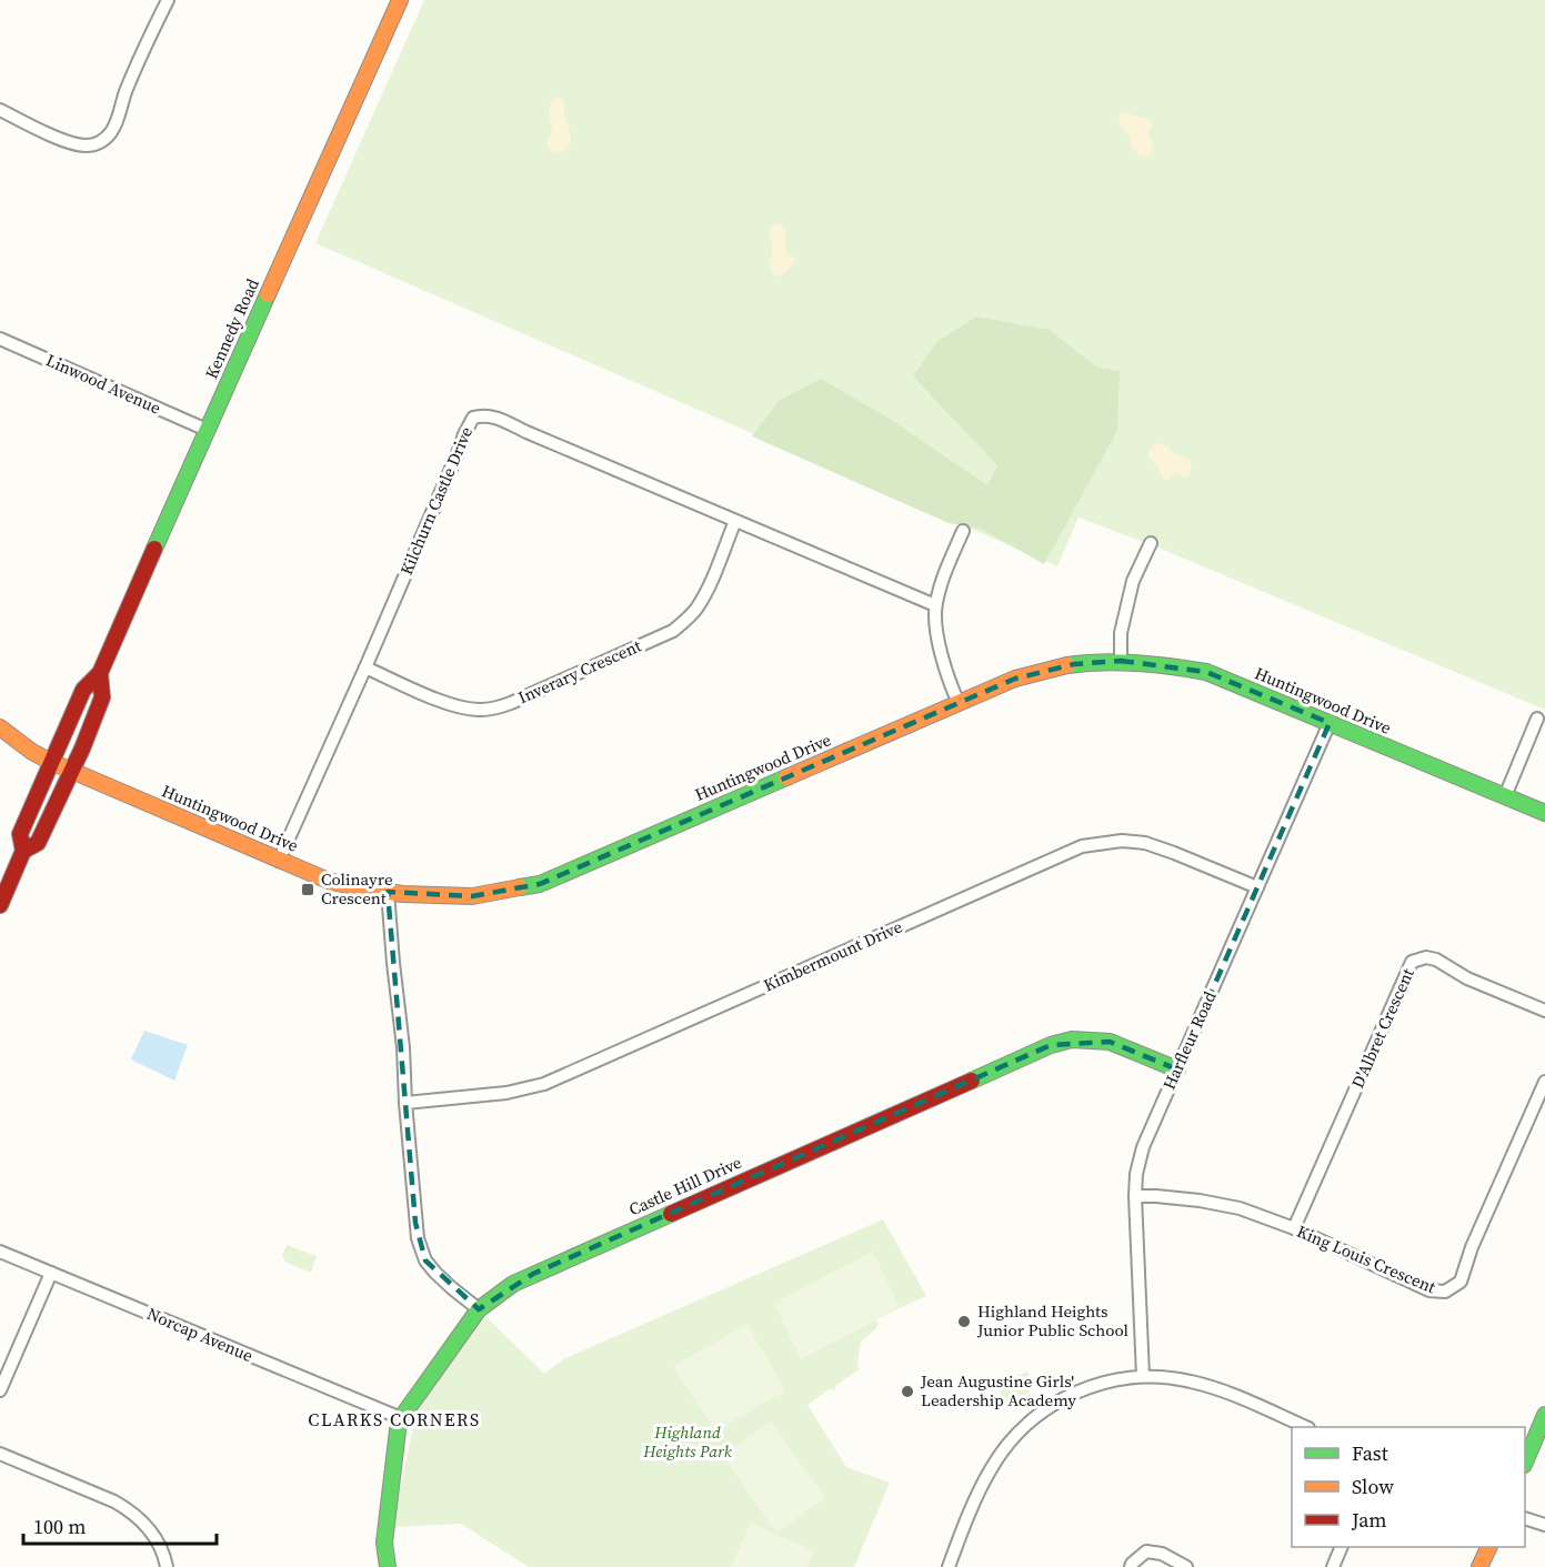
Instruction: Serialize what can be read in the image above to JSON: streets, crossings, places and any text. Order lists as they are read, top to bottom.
{
  "streets": {
    "street": [
      "Kennedy Road",
      "Linwood Avenue",
      "Kilchurn Castle Drive",
      "Inverary Crescent",
      "Huntingwood Drive",
      "Kimbermount Drive",
      "D'Albret Crescent",
      "Harfleur Road",
      "Castle Hill Drive",
      "King Louis Crescent",
      "Norcap Avenue"
    ]
  },
  "crossings": [
    ["Kennedy Road", "Linwood Avenue"],
    ["Kennedy Road", "Huntingwood Drive"],
    ["Kilchurn Castle Drive", "Inverary Crescent"],
    ["Kilchurn Castle Drive", "Huntingwood Drive"],
    ["Huntingwood Drive", "Harfleur Road"],
    ["Kimbermount Drive", "Harfleur Road"],
    ["D'Albret Crescent", "King Louis Crescent"],
    ["Harfleur Road", "Castle Hill Drive"],
    ["Harfleur Road", "King Louis Crescent"],
    ["Castle Hill Drive", "Norcap Avenue"]
  ],
  "districts": ["CLARKS CORNERS"],
  "parks": ["Highland Heights Park"],
  "places": {
    "transit": ["Colinayre Crescent"],
    "other": ["Highland Heights Junior Public School", "Jean Augustine Girls' Leadership Academy"]
  },
  "legend": ["Fast", "Slow", "Jam"],
  "scale_bar": "100 m"
}
